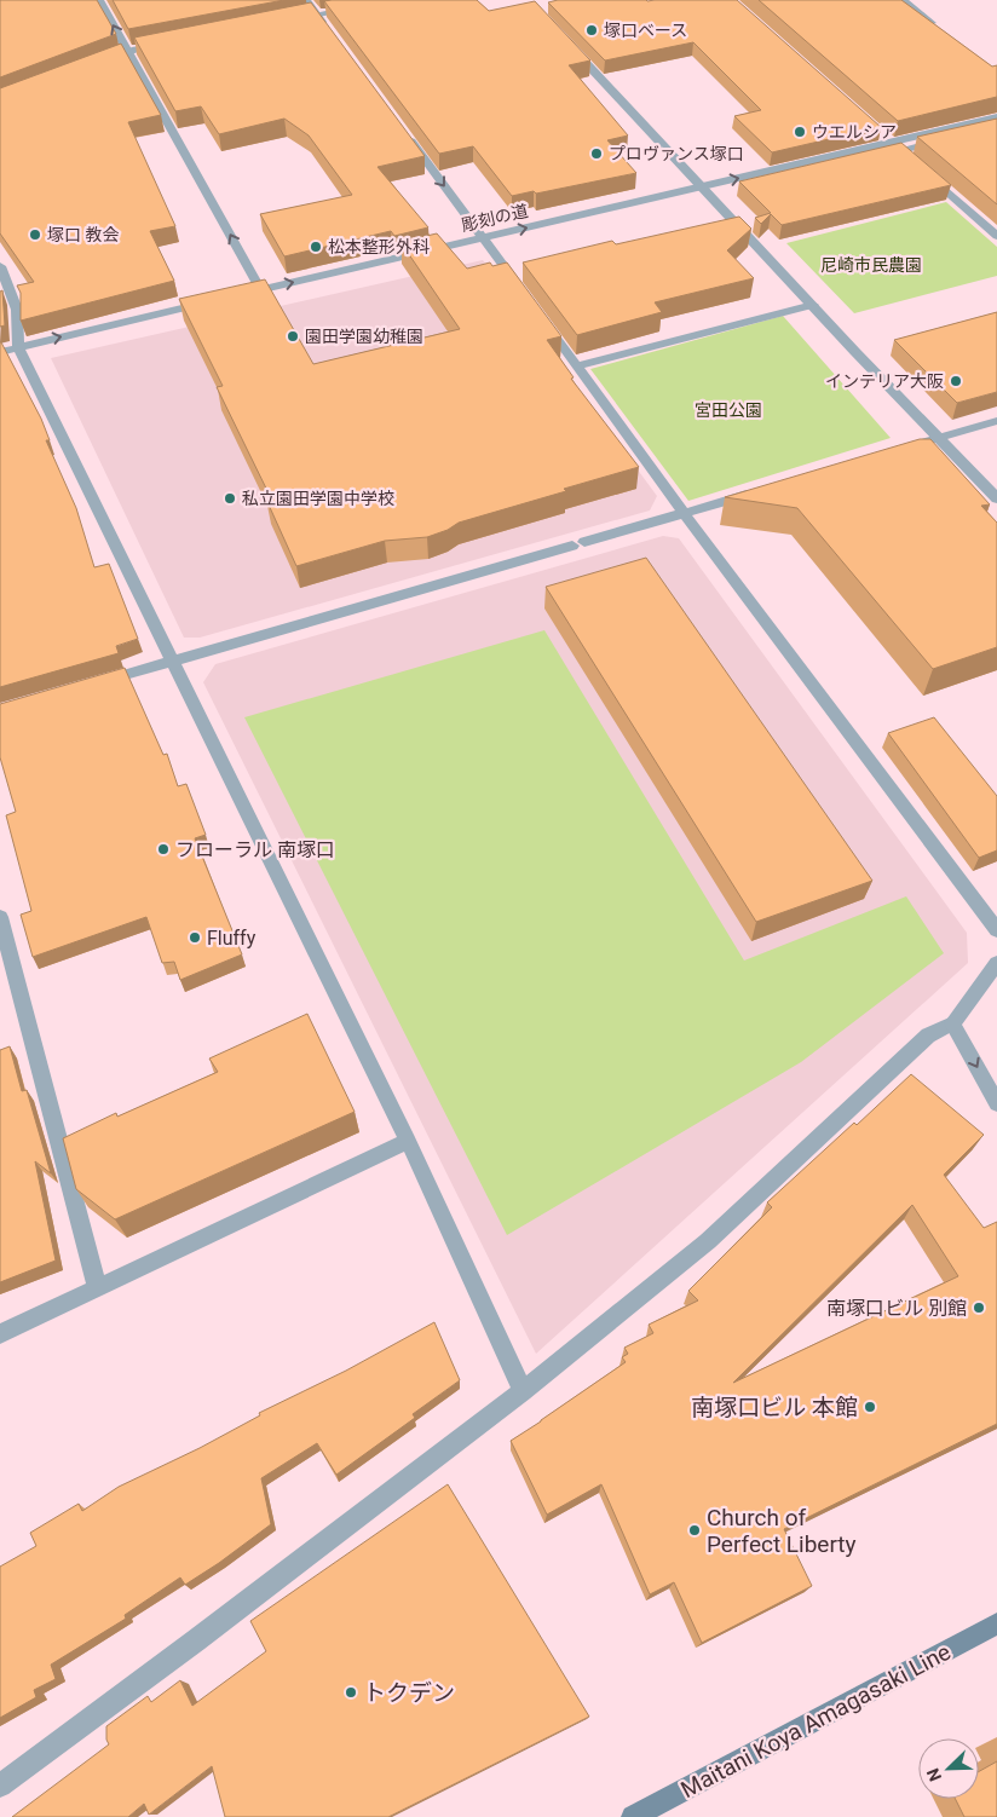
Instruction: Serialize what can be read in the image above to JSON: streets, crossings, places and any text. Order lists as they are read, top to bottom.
{
  "streets": {
    "main road": ["Maitani Koya Amagasaki Line"],
    "street": ["彫刻の道"]
  },
  "parks": ["尼崎市民農園", "宮田公園"],
  "places": [
    "塚口ベース",
    "ウエルシア",
    "プロヴァンス塚口",
    "塚口 教会",
    "松本整形外科",
    "園田学園幼稚園",
    "インテリア大阪",
    "私立園田学園中学校",
    "フローラル 南塚口",
    "Fluffy",
    "南塚口ビル 別館",
    "南塚口ビル 本館",
    "Church of Perfect Liberty",
    "トクデン"
  ],
  "north": "bottom left"
}
